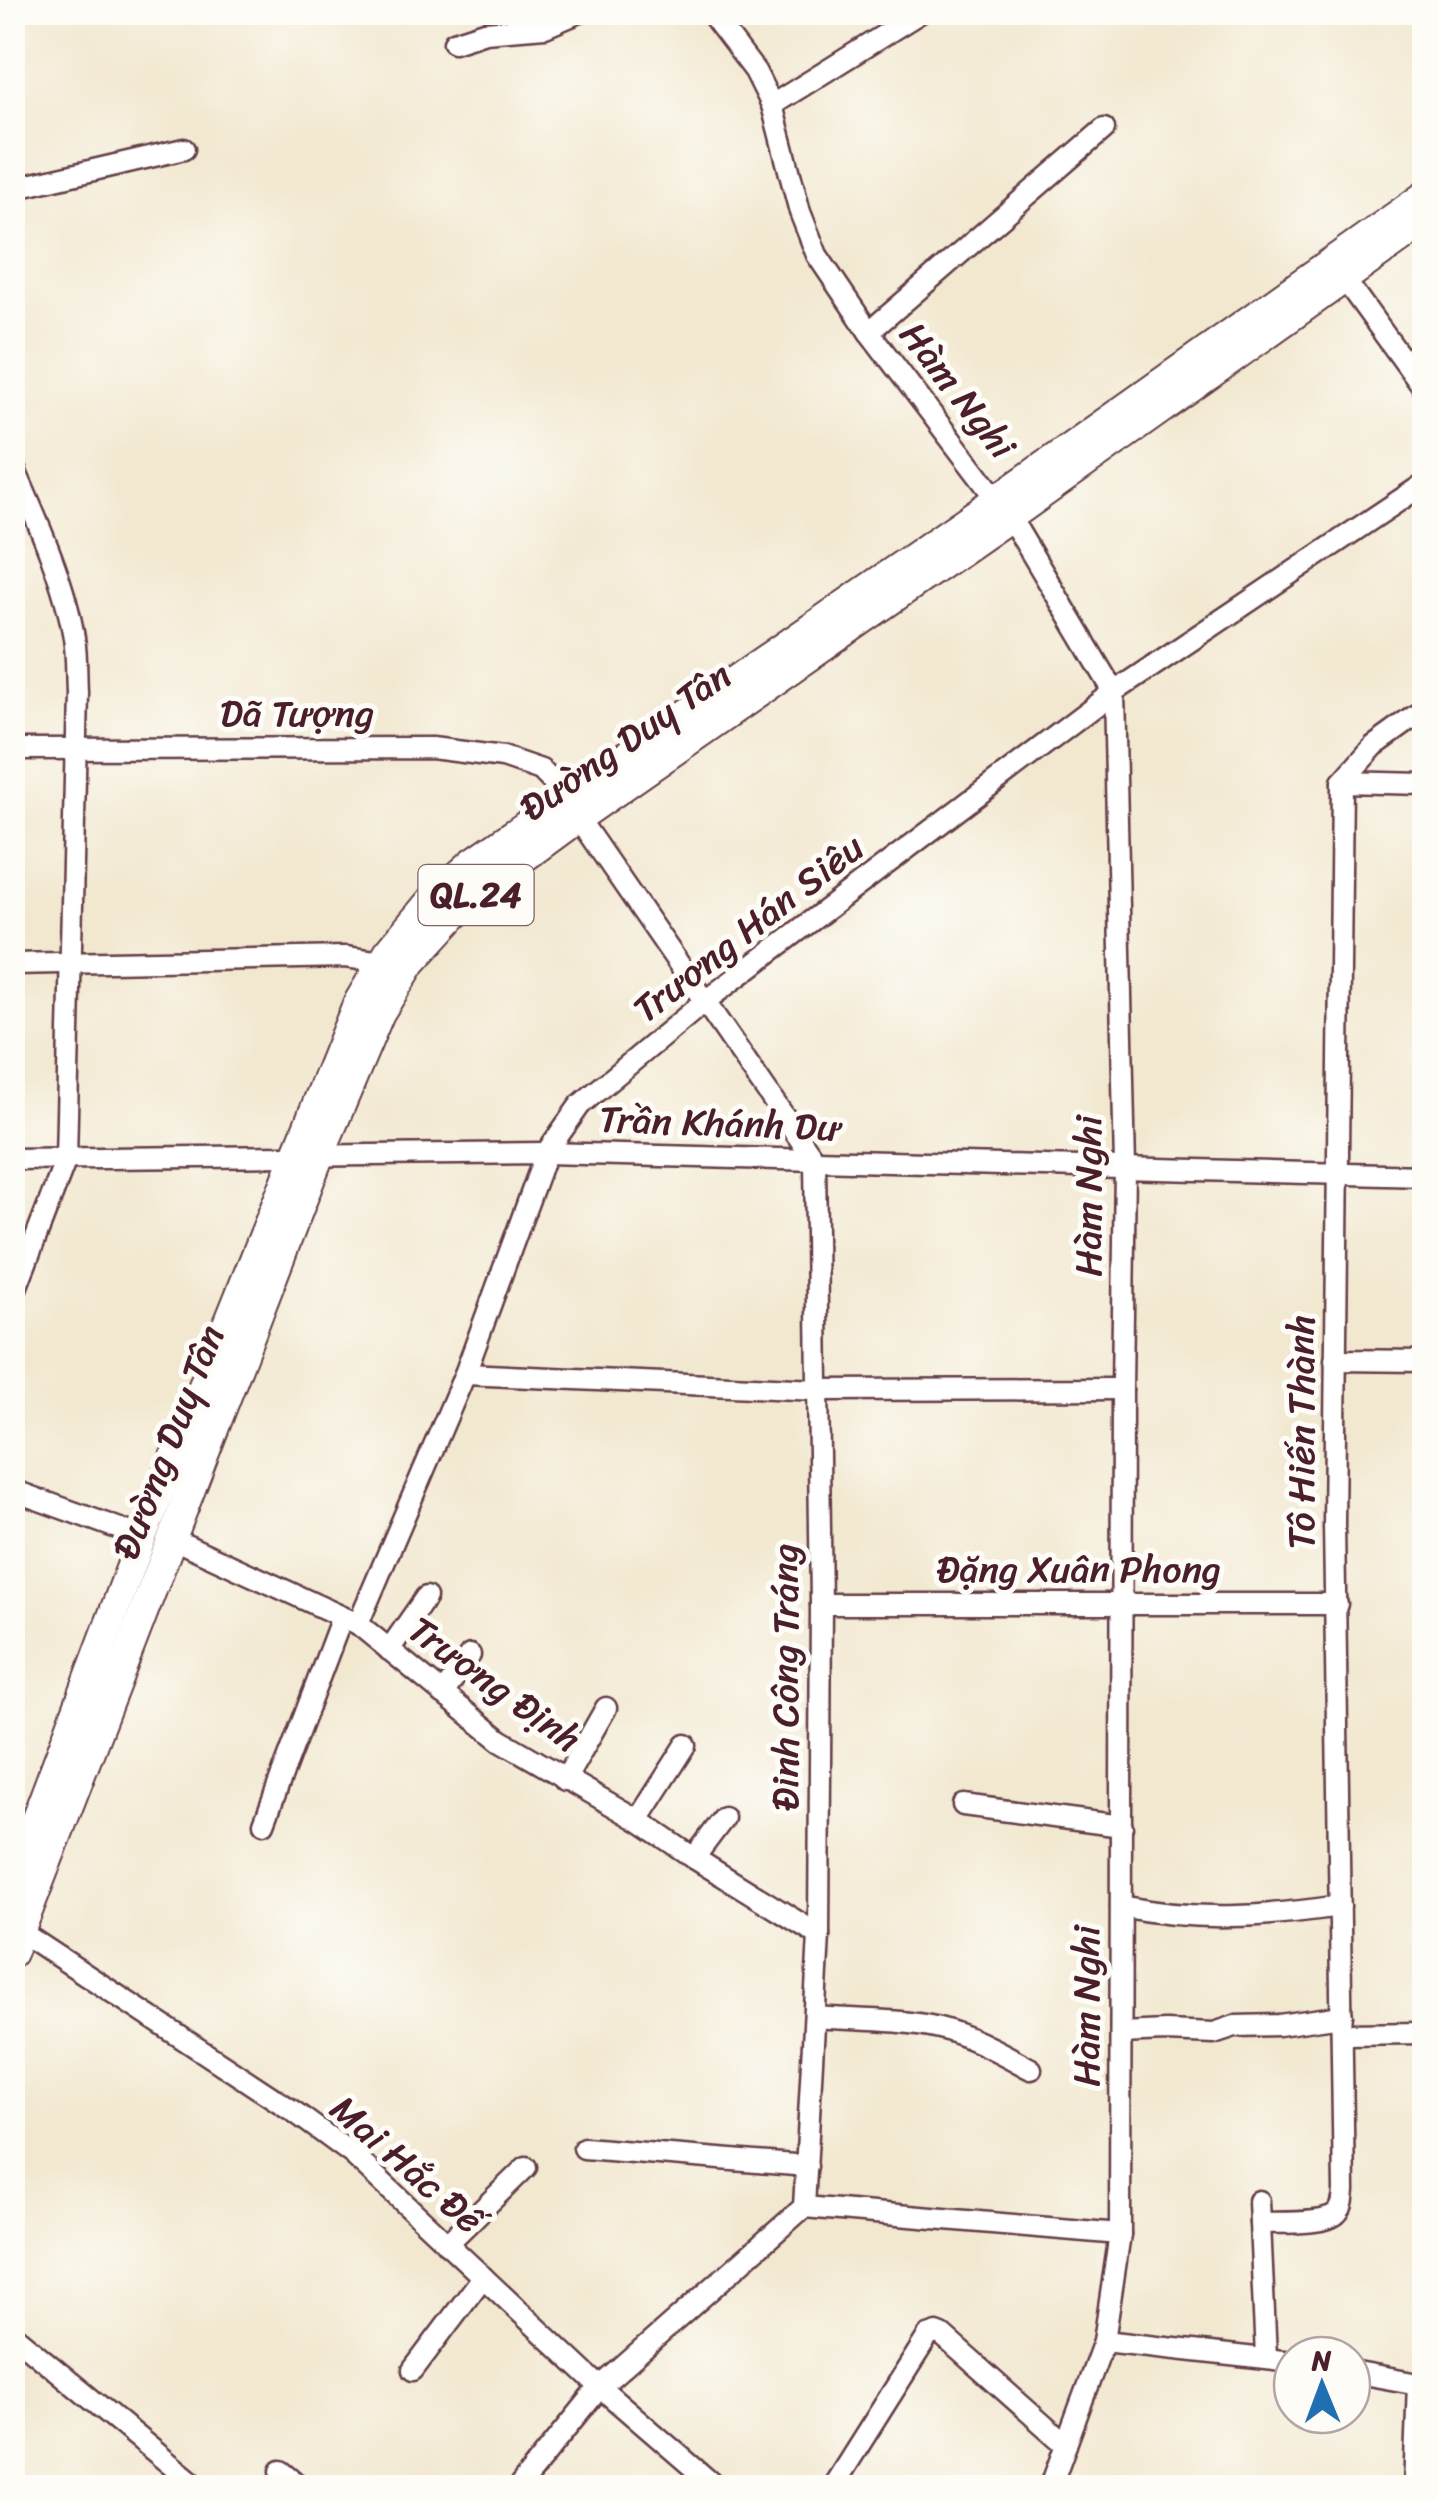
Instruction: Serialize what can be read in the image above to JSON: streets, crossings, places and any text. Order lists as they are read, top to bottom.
{
  "streets": {
    "main road": ["Đường Duy Tân", "QL.24"],
    "street": [
      "Hàm Nghi",
      "Dã Tượng",
      "Trương Hán Siêu",
      "Trần Khánh Dư",
      "Tô Hiến Thành",
      "Đặng Xuân Phong",
      "Đinh Công Tráng",
      "Trương Định",
      "Mai Hắc Đế"
    ]
  },
  "crossings": [
    ["Hàm Nghi", "Đường Duy Tân"],
    ["Hàm Nghi", "Trương Hán Siêu"],
    ["Hàm Nghi", "Trần Khánh Dư"],
    ["Hàm Nghi", "Đặng Xuân Phong"],
    ["Dã Tượng", "Đường Duy Tân"],
    ["Đường Duy Tân", "Trần Khánh Dư"],
    ["Đường Duy Tân", "Trương Định"],
    ["Đường Duy Tân", "Mai Hắc Đế"],
    ["Trương Hán Siêu", "Trần Khánh Dư"],
    ["Trương Hán Siêu", "Trương Định"],
    ["Trần Khánh Dư", "Tô Hiến Thành"],
    ["Trần Khánh Dư", "Đinh Công Tráng"],
    ["Tô Hiến Thành", "Đặng Xuân Phong"],
    ["Đặng Xuân Phong", "Đinh Công Tráng"],
    ["Đinh Công Tráng", "Trương Định"]
  ],
  "north": "top"
}
